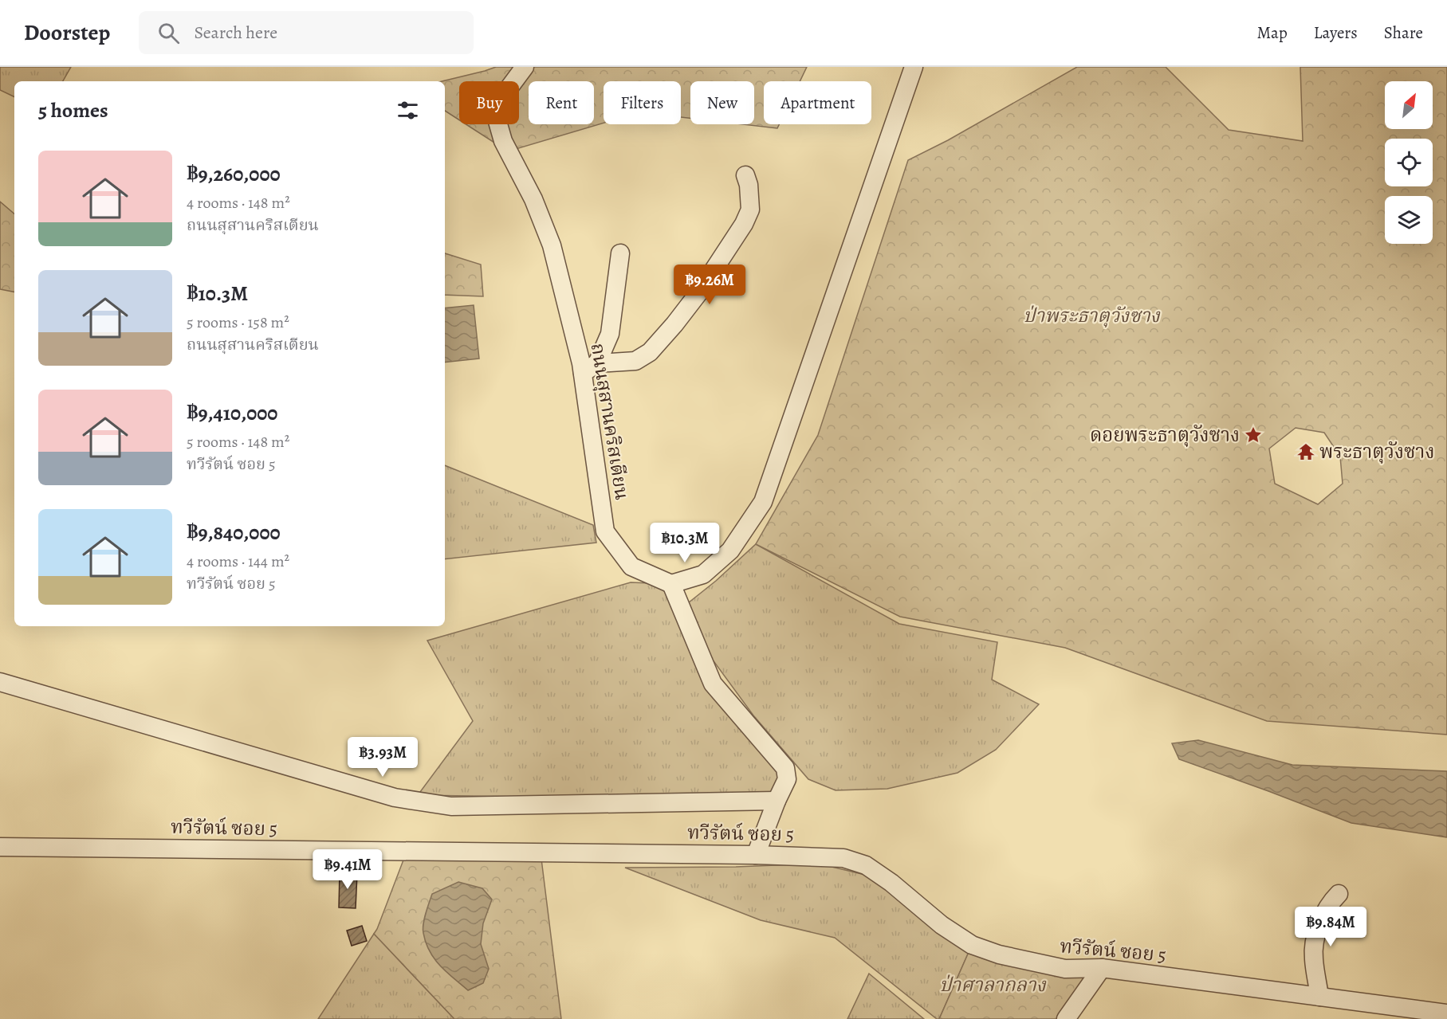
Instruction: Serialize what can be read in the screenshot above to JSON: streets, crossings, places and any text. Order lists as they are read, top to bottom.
{
  "streets": {
    "street": ["ถนนสุสานคริสเตียน", "ทวีรัตน์ ซอย 5"]
  },
  "parks": ["ป่าพระธาตุวังซาง", "ป่าศาลากลาง"],
  "places": {
    "place": ["ดอยพระธาตุวังซาง"],
    "temple": ["พระธาตุวังซาง"]
  },
  "north": "top right",
  "page": {
    "header": "Doorstep",
    "search": "Search here",
    "nav": ["Map", "Layers", "Share"],
    "chip": [
      "Buy",
      "Rent",
      "Filters",
      "New",
      "Apartment"
    ],
    "heading": "5 homes",
    "list": [
      {
        "name": "฿9,260,000",
        "note": "4 rooms · 148 m² · ถนนสุสานคริสเตียน"
      },
      {
        "name": "฿10.3M",
        "note": "5 rooms · 158 m² · ถนนสุสานคริสเตียน"
      },
      {
        "name": "฿9,410,000",
        "note": "5 rooms · 148 m² · ทวีรัตน์ ซอย 5"
      },
      {
        "name": "฿9,840,000",
        "note": "4 rooms · 144 m² · ทวีรัตน์ ซอย 5"
      }
    ],
    "price": [
      "฿9.26M",
      "฿10.3M",
      "฿3.93M",
      "฿9.41M",
      "฿9.84M"
    ]
  }
}
